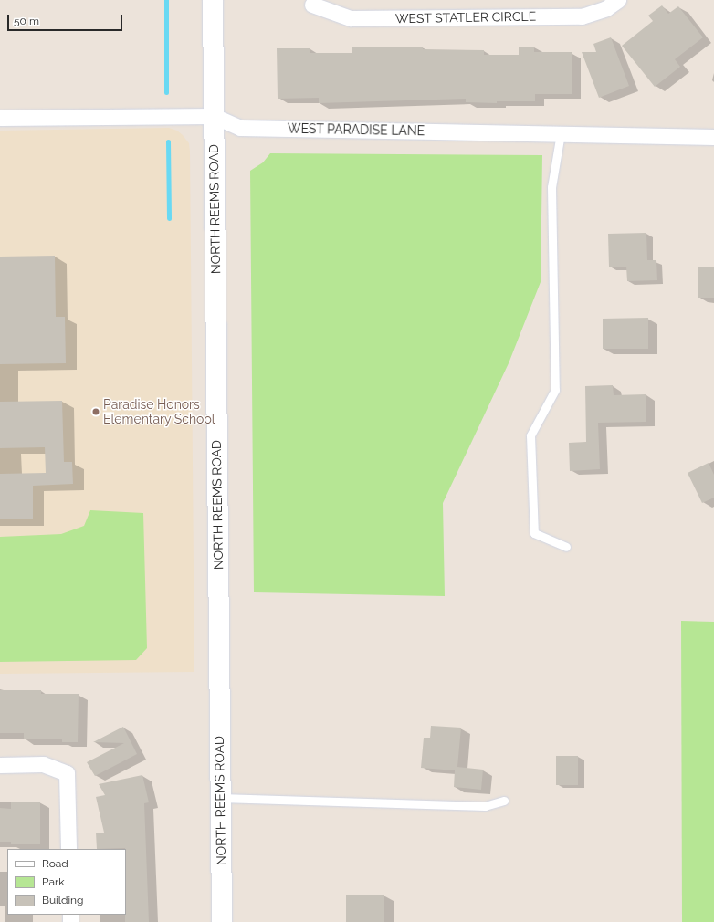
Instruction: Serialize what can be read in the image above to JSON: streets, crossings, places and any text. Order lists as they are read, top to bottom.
{
  "streets": {
    "main road": ["NORTH REEMS ROAD"],
    "street": ["WEST STATLER CIRCLE", "WEST PARADISE LANE"]
  },
  "crossings": [
    ["WEST PARADISE LANE", "NORTH REEMS ROAD"]
  ],
  "places": ["Paradise Honors Elementary School"],
  "legend": ["Road", "Park", "Building"],
  "scale_bar": "50 m"
}
